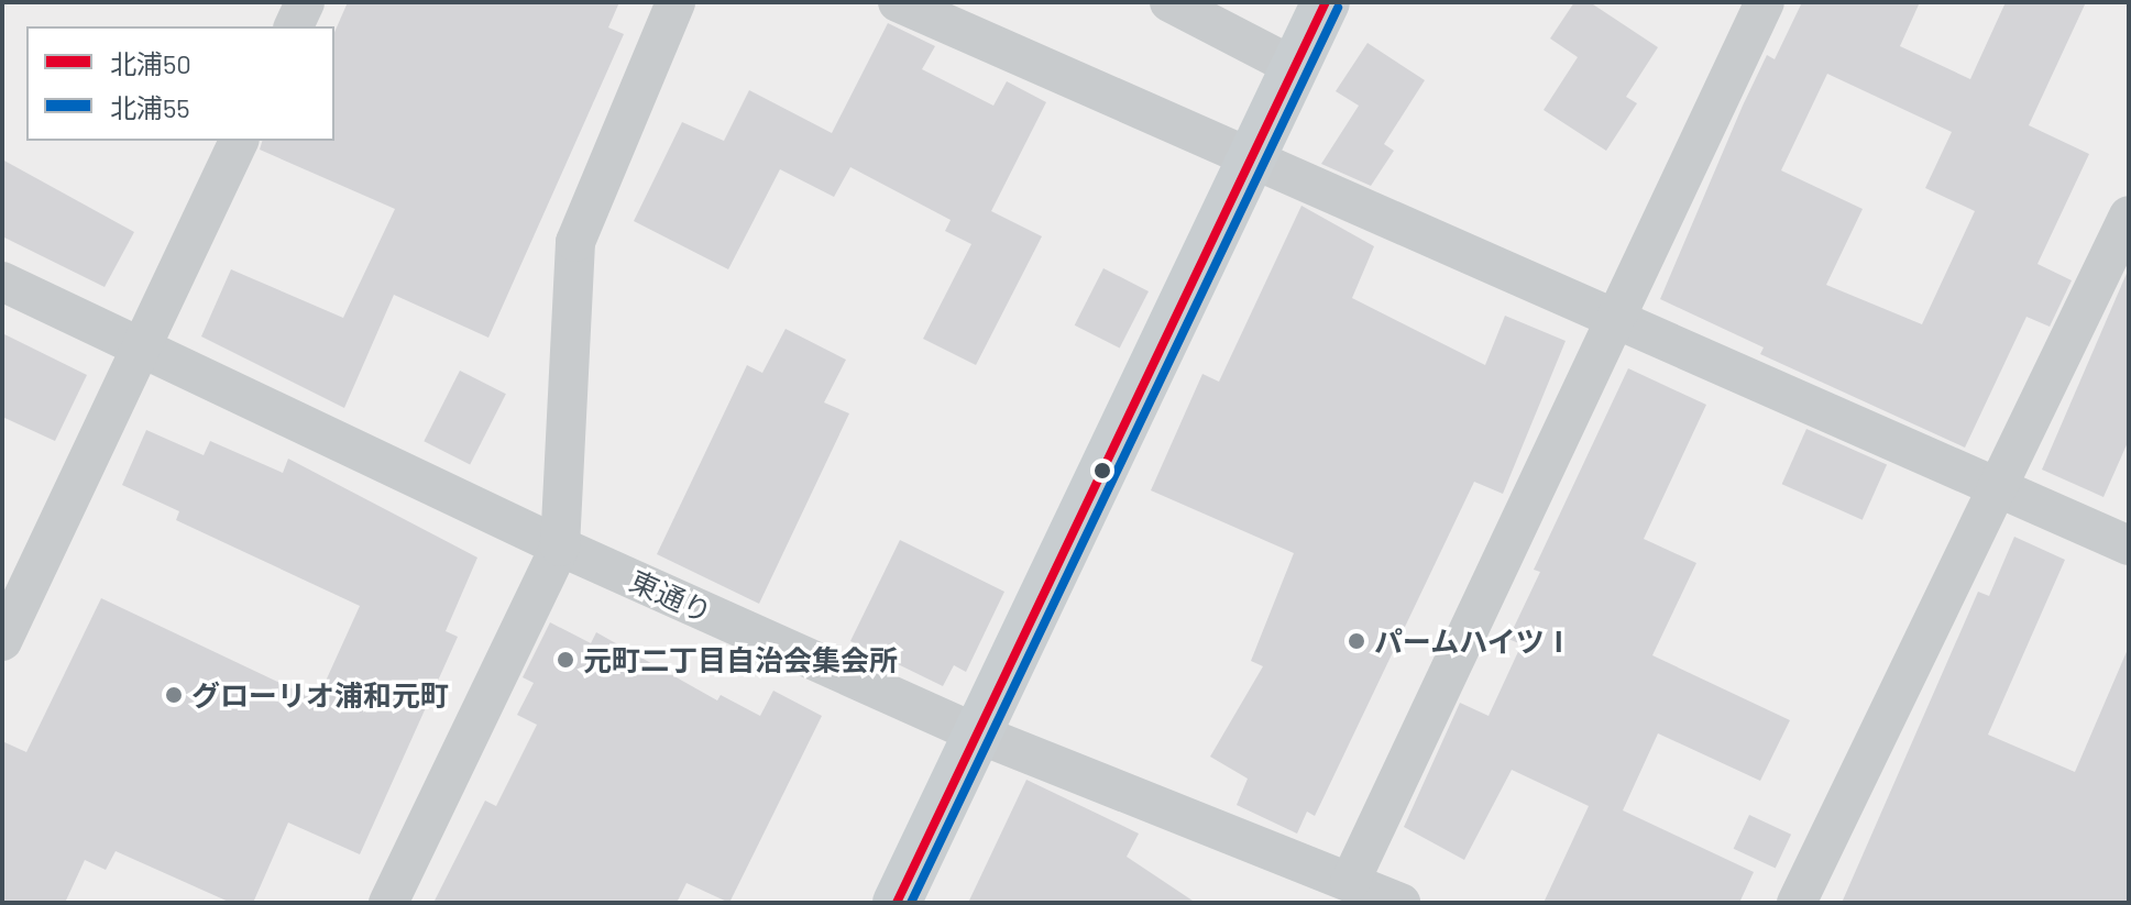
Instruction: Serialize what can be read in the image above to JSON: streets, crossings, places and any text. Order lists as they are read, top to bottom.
{
  "streets": {
    "street": ["東通り"]
  },
  "places": ["パームハイツⅠ", "元町二丁目自治会集会所", "グローリオ浦和元町"],
  "lines": ["transit line 北浦50", "transit line 北浦55"],
  "legend": ["北浦50", "北浦55"]
}
